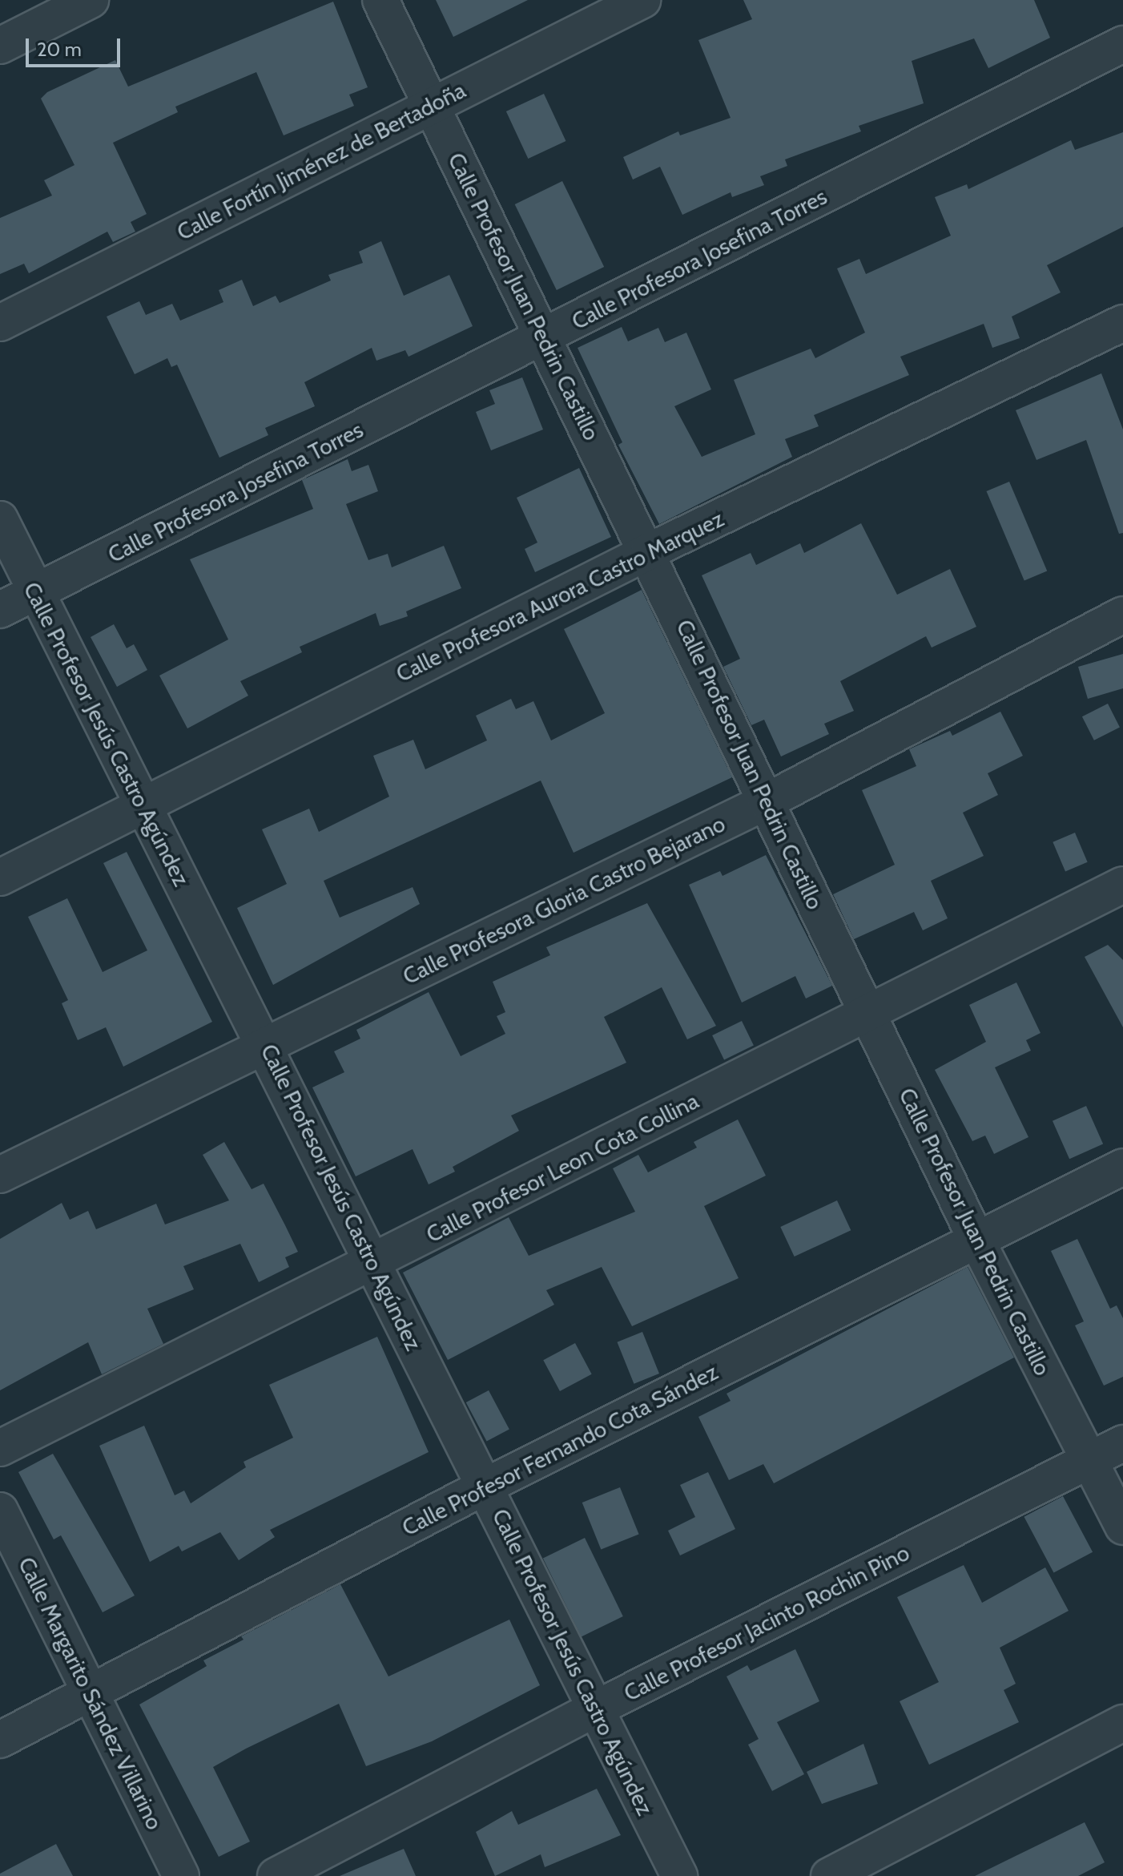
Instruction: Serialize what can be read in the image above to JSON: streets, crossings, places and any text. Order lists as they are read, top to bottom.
{
  "streets": {
    "street": [
      "Calle Fortín Jiménez de Bertadoña",
      "Calle Profesora Josefina Torres",
      "Calle Profesor Juan Pedrin Castillo",
      "Calle Profesora Aurora Castro Marquez",
      "Calle Profesor Jesús Castro Agúndez",
      "Calle Profesora Gloria Castro Bejarano",
      "Calle Profesor Leon Cota Collina",
      "Calle Profesor Fernando Cota Sández",
      "Calle Profesor Jacinto Rochin Pino",
      "Calle Margarito Sández Villarino"
    ]
  },
  "crossings": [
    ["Calle Fortín Jiménez de Bertadoña", "Calle Profesor Juan Pedrin Castillo"],
    ["Calle Profesora Josefina Torres", "Calle Profesor Juan Pedrin Castillo"],
    ["Calle Profesora Josefina Torres", "Calle Profesor Jesús Castro Agúndez"],
    ["Calle Profesor Juan Pedrin Castillo", "Calle Profesora Aurora Castro Marquez"],
    ["Calle Profesor Juan Pedrin Castillo", "Calle Profesora Gloria Castro Bejarano"],
    ["Calle Profesor Juan Pedrin Castillo", "Calle Profesor Leon Cota Collina"],
    ["Calle Profesor Juan Pedrin Castillo", "Calle Profesor Fernando Cota Sández"],
    ["Calle Profesor Juan Pedrin Castillo", "Calle Profesor Jacinto Rochin Pino"],
    ["Calle Profesora Aurora Castro Marquez", "Calle Profesor Jesús Castro Agúndez"],
    ["Calle Profesor Jesús Castro Agúndez", "Calle Profesora Gloria Castro Bejarano"],
    ["Calle Profesor Jesús Castro Agúndez", "Calle Profesor Leon Cota Collina"],
    ["Calle Profesor Jesús Castro Agúndez", "Calle Profesor Fernando Cota Sández"],
    ["Calle Profesor Jesús Castro Agúndez", "Calle Profesor Jacinto Rochin Pino"],
    ["Calle Profesor Fernando Cota Sández", "Calle Margarito Sández Villarino"]
  ],
  "scale_bar": "20 m"
}
